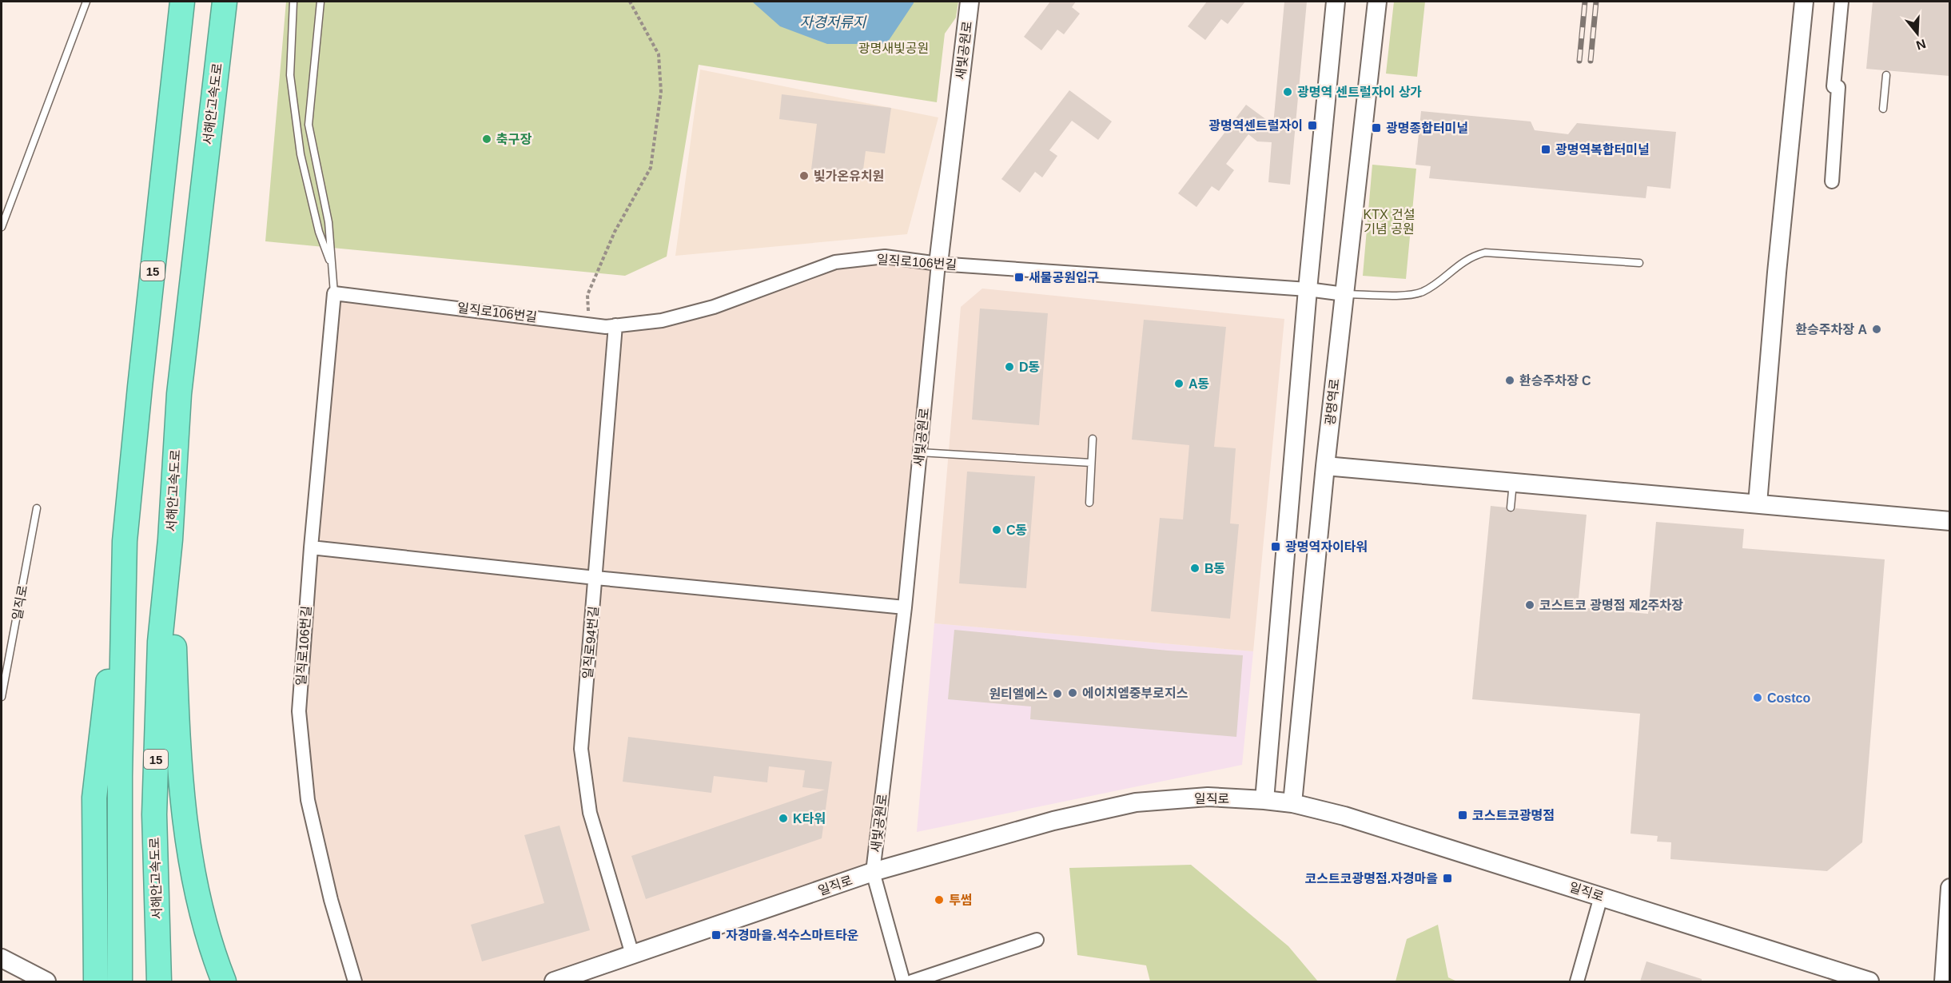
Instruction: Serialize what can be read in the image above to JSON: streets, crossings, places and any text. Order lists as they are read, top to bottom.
{
  "streets": {
    "highway": ["서해안고속도로", "15"],
    "street": [
      "새빛공원로",
      "일직로106번길",
      "광명역로",
      "일직로",
      "일직로94번길"
    ]
  },
  "crossings": [
    ["새빛공원로", "일직로106번길"],
    ["새빛공원로", "일직로"],
    ["일직로106번길", "광명역로"],
    ["일직로106번길", "일직로94번길"],
    ["광명역로", "일직로"],
    ["일직로", "일직로94번길"]
  ],
  "water": ["자경저류지"],
  "parks": ["광명새빛공원", "KTX 건설 기념 공원"],
  "places": {
    "other": [
      "광명역 센트럴자이 상가",
      "축구장",
      "빛가온유치원",
      "환승주차장 A",
      "D동",
      "환승주차장 C",
      "A동",
      "C동",
      "B동",
      "코스트코 광명점 제2주차장",
      "에이치엠중부로지스",
      "원티엘에스",
      "Costco",
      "K타워",
      "투썸"
    ],
    "transit": [
      "광명역센트럴자이",
      "광명종합터미널",
      "광명역복합터미널",
      "새물공원입구",
      "광명역자이타워",
      "코스트코광명점",
      "코스트코광명점.자경마을",
      "자경마을.석수스마트타운"
    ]
  },
  "north": "bottom"
}
